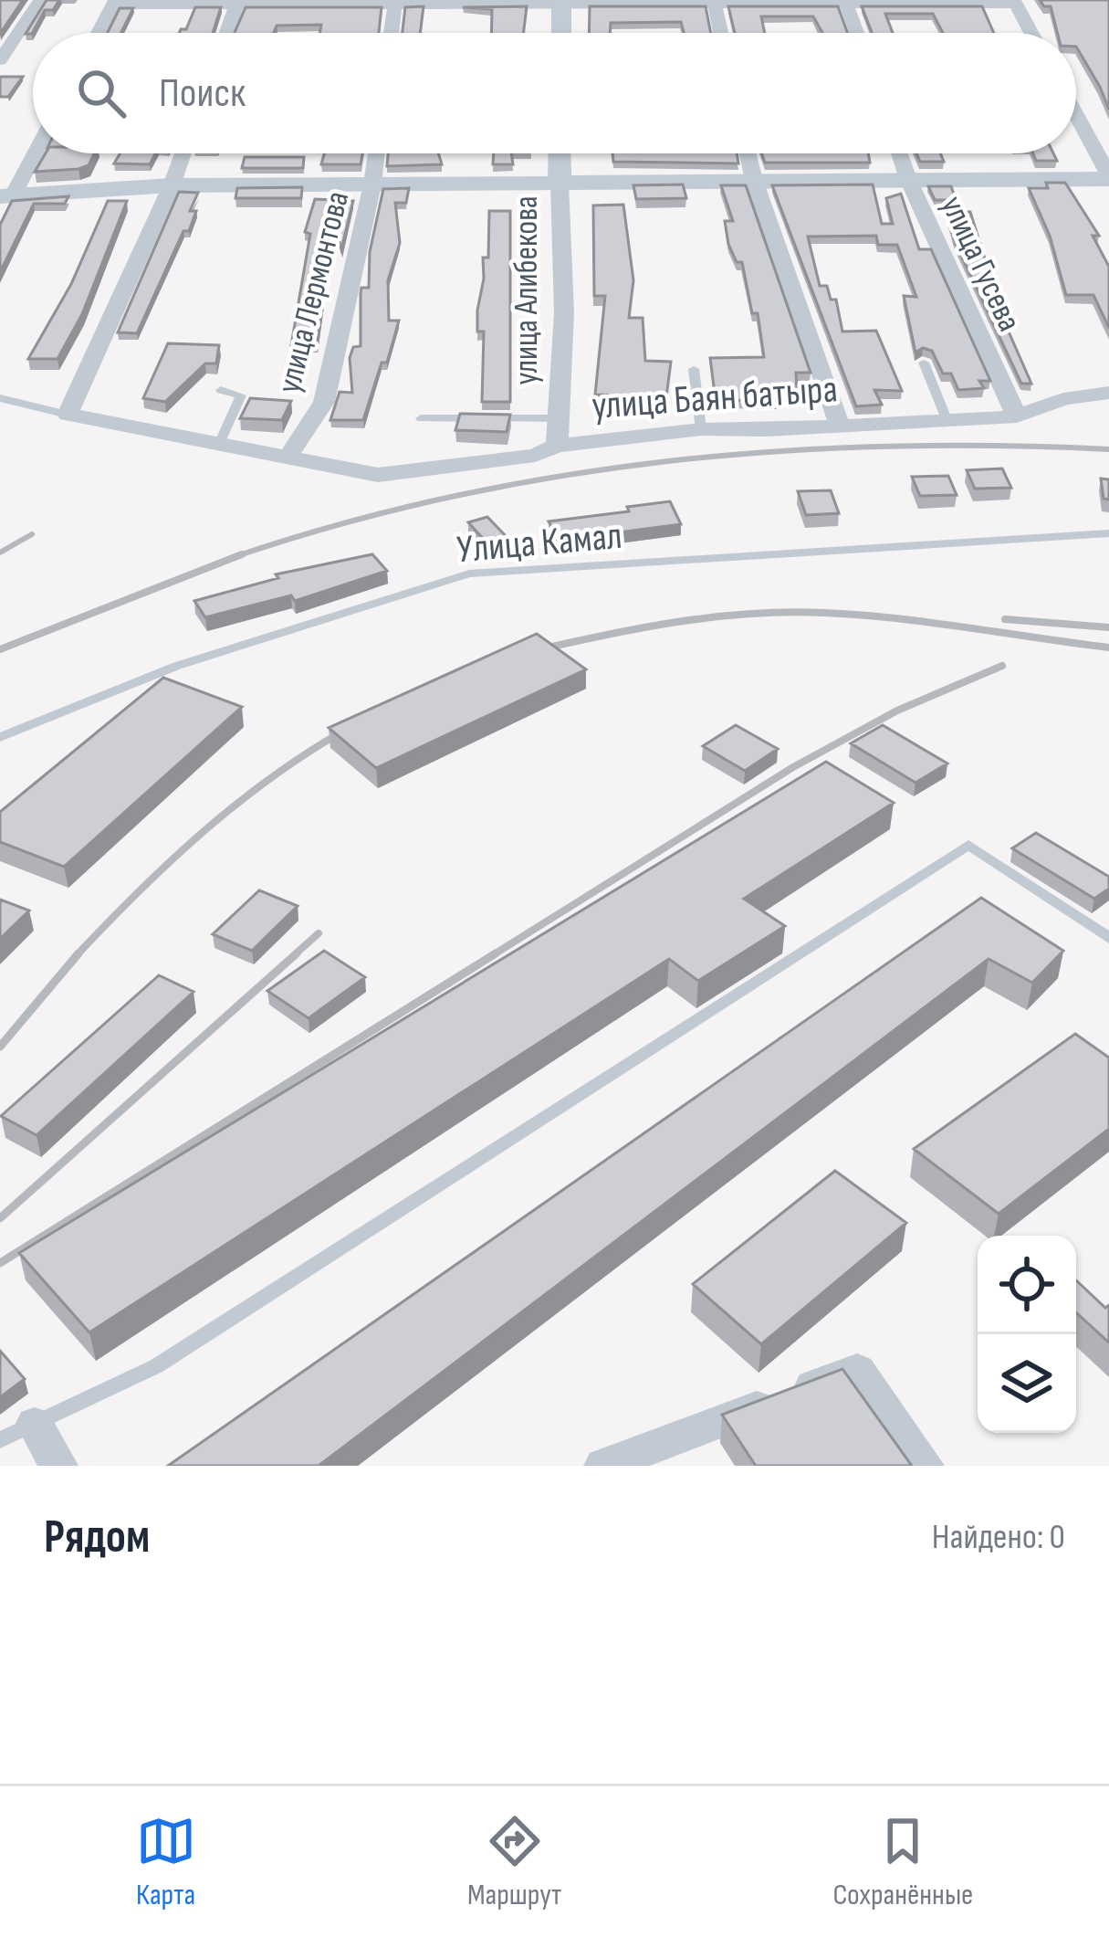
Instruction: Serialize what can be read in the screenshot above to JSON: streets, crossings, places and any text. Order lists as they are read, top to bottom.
{
  "streets": {
    "street": [
      "улица Гусева",
      "улица Алибекова",
      "улица Лермонтова",
      "улица Баян батыра"
    ],
    "lane": ["Улица Камал"]
  },
  "crossings": [
    ["улица Гусева", "улица Баян батыра"],
    ["улица Алибекова", "улица Баян батыра"],
    ["улица Лермонтова", "улица Баян батыра"]
  ],
  "page": {
    "search": "Поиск",
    "heading": ["Рядом", "Найдено: 0"],
    "nav": ["Карта", "Маршрут", "Сохранённые"]
  }
}
